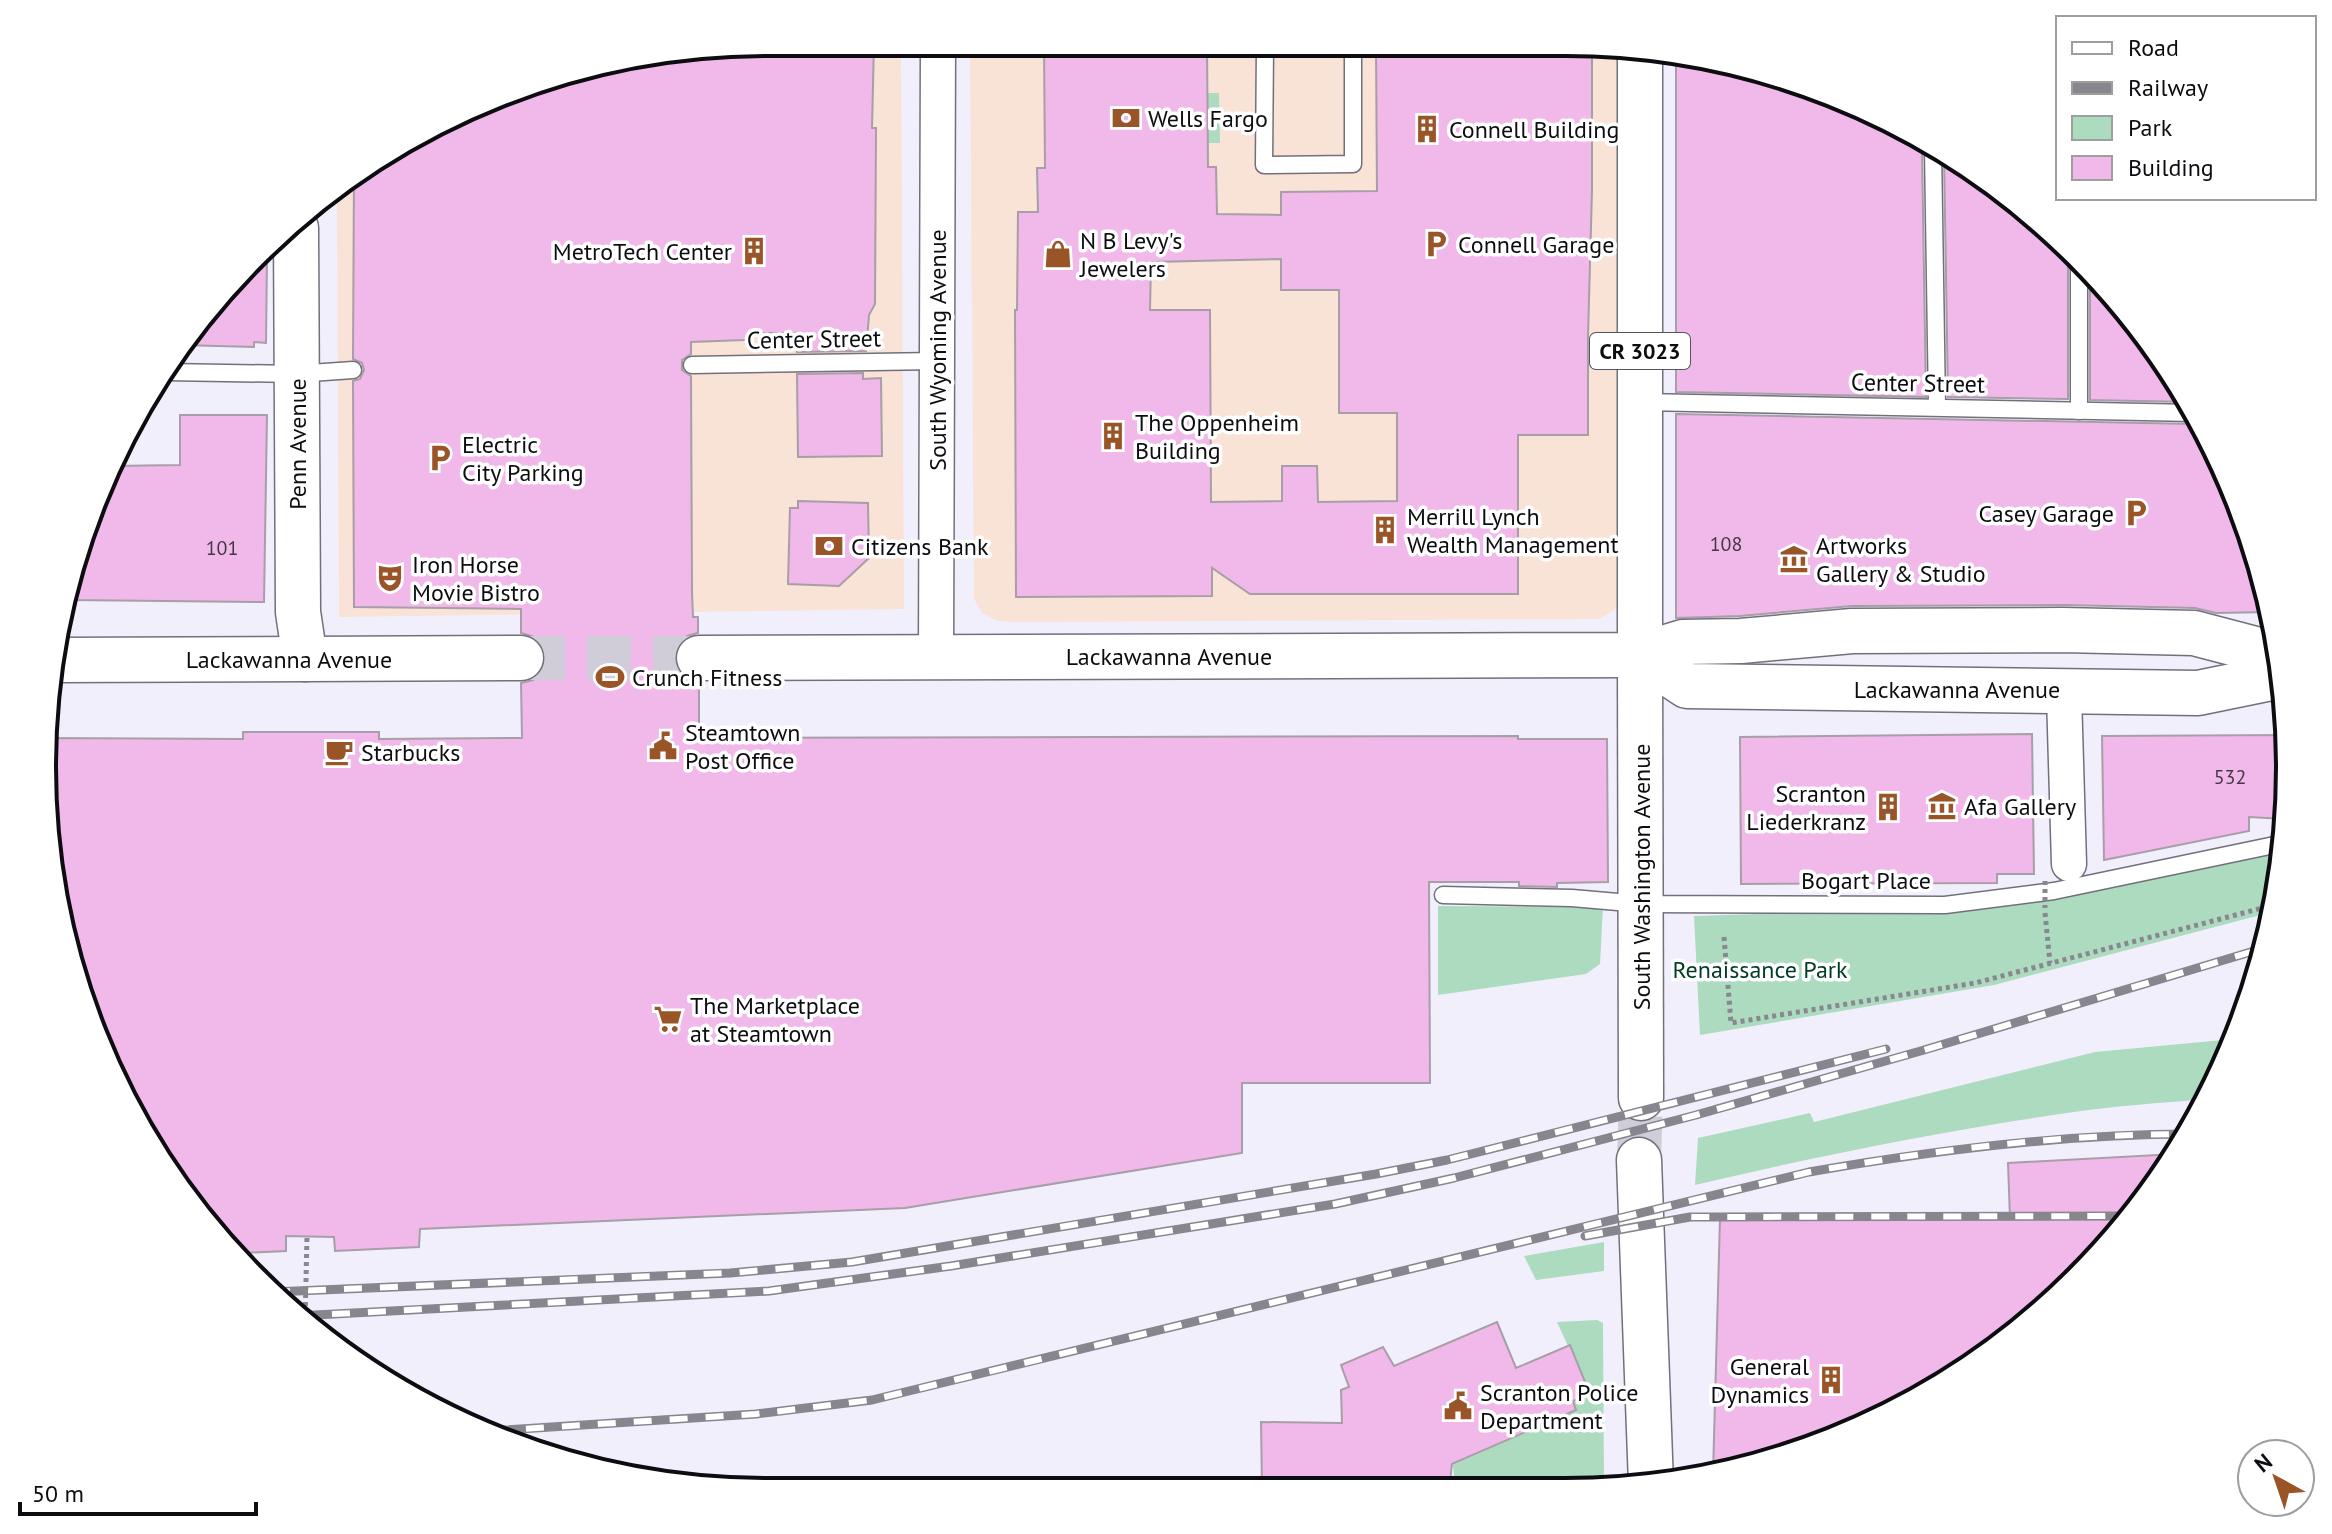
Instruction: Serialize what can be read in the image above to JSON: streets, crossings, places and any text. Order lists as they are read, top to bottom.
{
  "streets": {
    "main road": [
      "CR 3023",
      "Penn Avenue",
      "Lackawanna Avenue",
      "South Washington Avenue"
    ],
    "street": ["South Wyoming Avenue"],
    "lane": ["Center Street", "Bogart Place"]
  },
  "crossings": [
    ["Center Street", "South Wyoming Avenue"],
    ["Center Street", "CR 3023"],
    ["South Wyoming Avenue", "Lackawanna Avenue"],
    ["CR 3023", "Lackawanna Avenue"],
    ["CR 3023", "South Washington Avenue"],
    ["Penn Avenue", "Lackawanna Avenue"],
    ["Lackawanna Avenue", "South Washington Avenue"],
    ["South Washington Avenue", "Bogart Place"]
  ],
  "parks": ["Renaissance Park"],
  "places": {
    "bank": ["Wells Fargo", "Citizens Bank"],
    "building": [
      "Connell Building",
      "MetroTech Center",
      "The Oppenheim Building",
      "Merrill Lynch Wealth Management",
      "Scranton Liederkranz",
      "General Dynamics"
    ],
    "parking": ["Connell Garage", "Electric City Parking", "Casey Garage"],
    "shop": ["N B Levy's Jewelers"],
    "museum": ["Artworks Gallery & Studio", "Afa Gallery"],
    "theatre": ["Iron Horse Movie Bistro"],
    "sports": ["Crunch Fitness"],
    "public building": ["Steamtown Post Office", "Scranton Police Department"],
    "cafe": ["Starbucks"],
    "supermarket": ["The Marketplace at Steamtown"]
  },
  "house_numbers": ["108", "101", "532"],
  "legend": [
    "Road",
    "Railway",
    "Park",
    "Building"
  ],
  "scale_bar": "50 m",
  "north": "top left"
}
